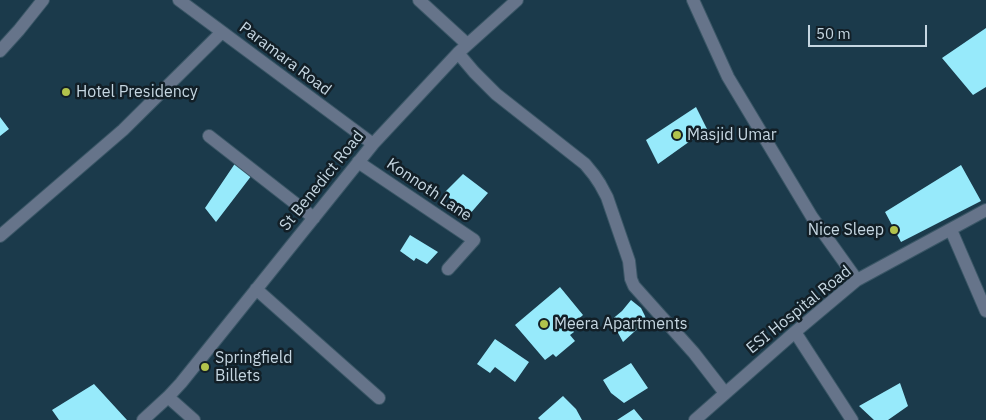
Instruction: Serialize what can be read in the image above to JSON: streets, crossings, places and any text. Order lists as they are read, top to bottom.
{
  "streets": {
    "street": [
      "Paramara Road",
      "St Benedict Road",
      "Konnoth Lane",
      "ESI Hospital Road"
    ]
  },
  "crossings": [
    ["Paramara Road", "St Benedict Road"],
    ["St Benedict Road", "Konnoth Lane"]
  ],
  "places": [
    "Hotel Presidency",
    "Masjid Umar",
    "Nice Sleep",
    "Meera Apartments",
    "Springfield Billets"
  ],
  "scale_bar": "50 m"
}
